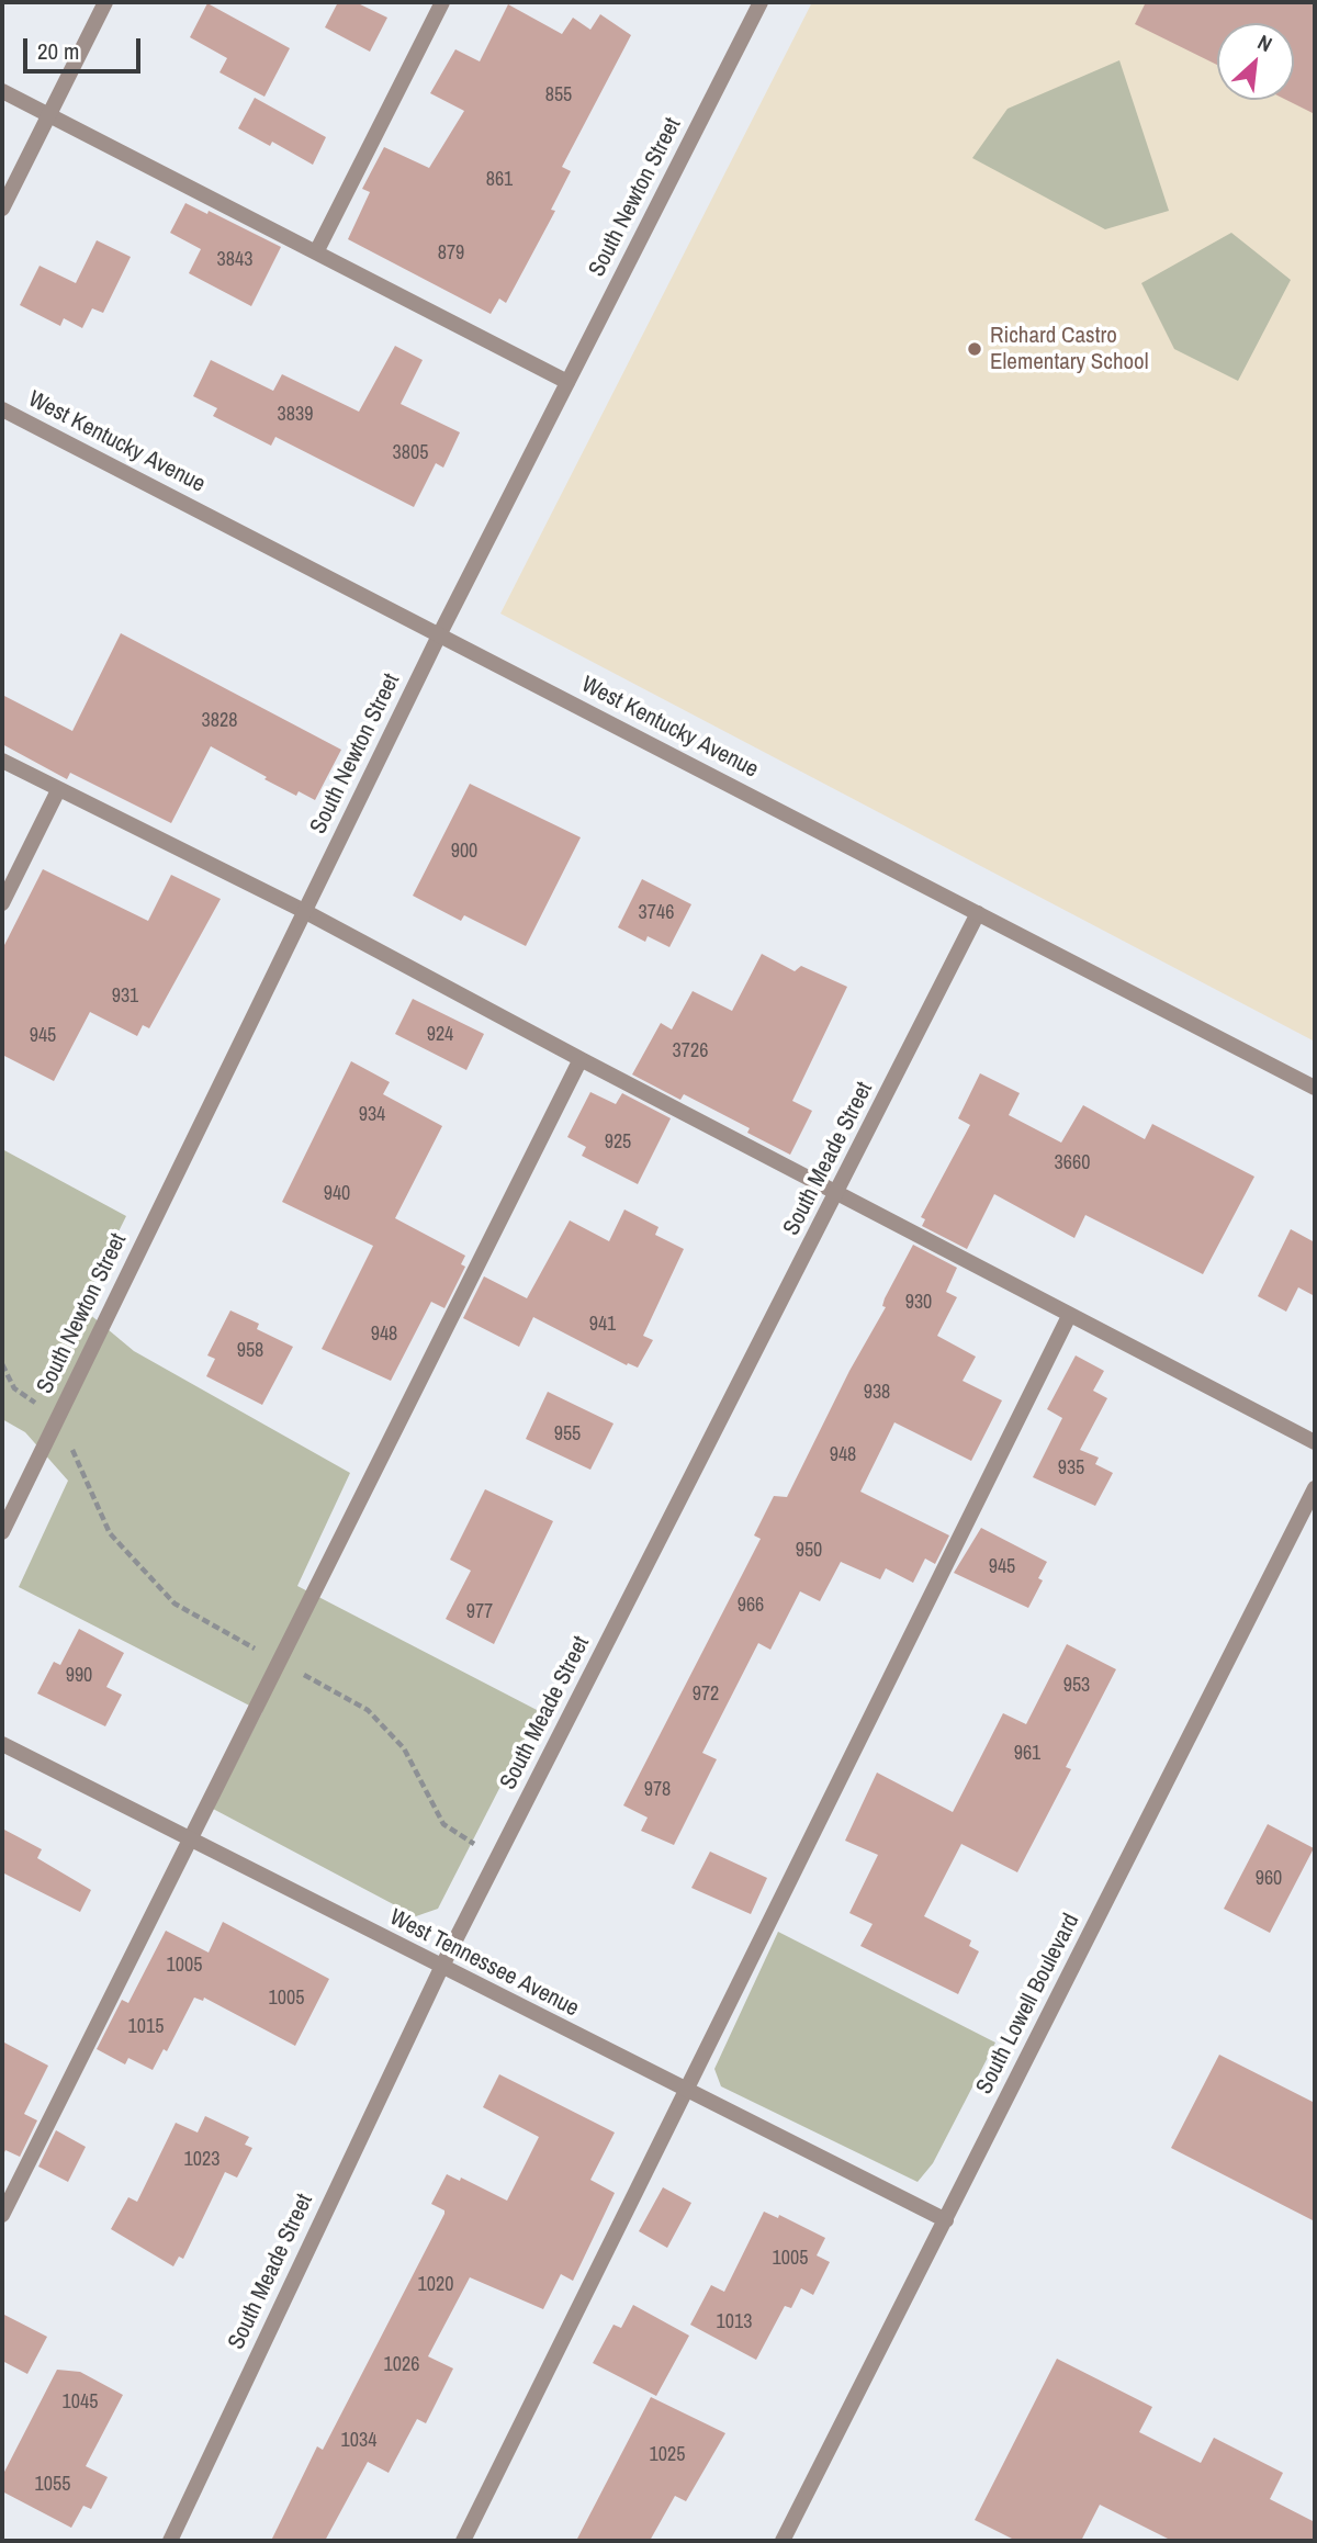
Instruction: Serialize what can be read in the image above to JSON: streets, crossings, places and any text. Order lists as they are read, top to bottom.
{
  "streets": {
    "street": [
      "South Newton Street",
      "West Kentucky Avenue",
      "South Meade Street",
      "West Tennessee Avenue",
      "South Lowell Boulevard"
    ]
  },
  "crossings": [
    ["South Newton Street", "West Kentucky Avenue"],
    ["West Kentucky Avenue", "South Meade Street"],
    ["South Meade Street", "West Tennessee Avenue"],
    ["West Tennessee Avenue", "South Lowell Boulevard"]
  ],
  "places": ["Richard Castro Elementary School"],
  "house_numbers": [
    "855",
    "861",
    "879",
    "3843",
    "3839",
    "3805",
    "3828",
    "900",
    "3746",
    "931",
    "924",
    "945",
    "3726",
    "934",
    "925",
    "3660",
    "940",
    "930",
    "941",
    "948",
    "958",
    "938",
    "955",
    "948",
    "935",
    "950",
    "945",
    "966",
    "977",
    "990",
    "953",
    "972",
    "961",
    "978",
    "960",
    "1005",
    "1005",
    "1015",
    "1023",
    "1005",
    "1020",
    "1013",
    "1026",
    "1045",
    "1034",
    "1025",
    "1055"
  ],
  "scale_bar": "20 m",
  "north": "top right"
}
